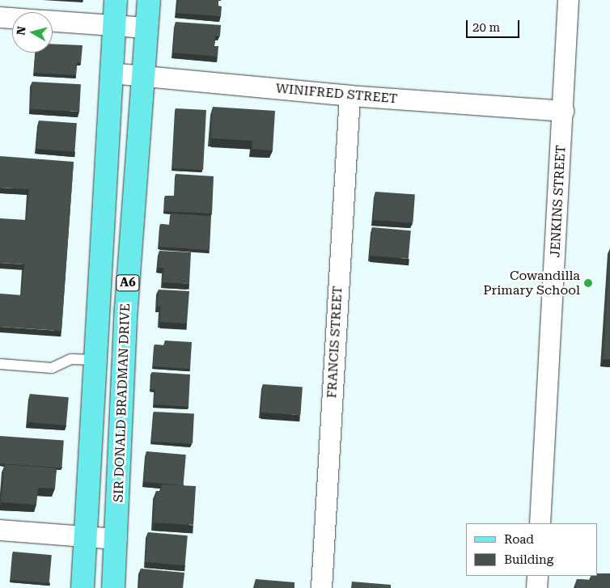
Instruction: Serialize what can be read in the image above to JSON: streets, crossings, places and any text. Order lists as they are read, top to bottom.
{
  "streets": {
    "main road": ["A6", "SIR DONALD BRADMAN DRIVE"],
    "street": ["WINIFRED STREET", "JENKINS STREET", "FRANCIS STREET"]
  },
  "crossings": [
    ["WINIFRED STREET", "JENKINS STREET"],
    ["WINIFRED STREET", "FRANCIS STREET"],
    ["WINIFRED STREET", "SIR DONALD BRADMAN DRIVE"]
  ],
  "places": ["Cowandilla Primary School"],
  "legend": ["Road", "Building"],
  "scale_bar": "20 m",
  "north": "left"
}
